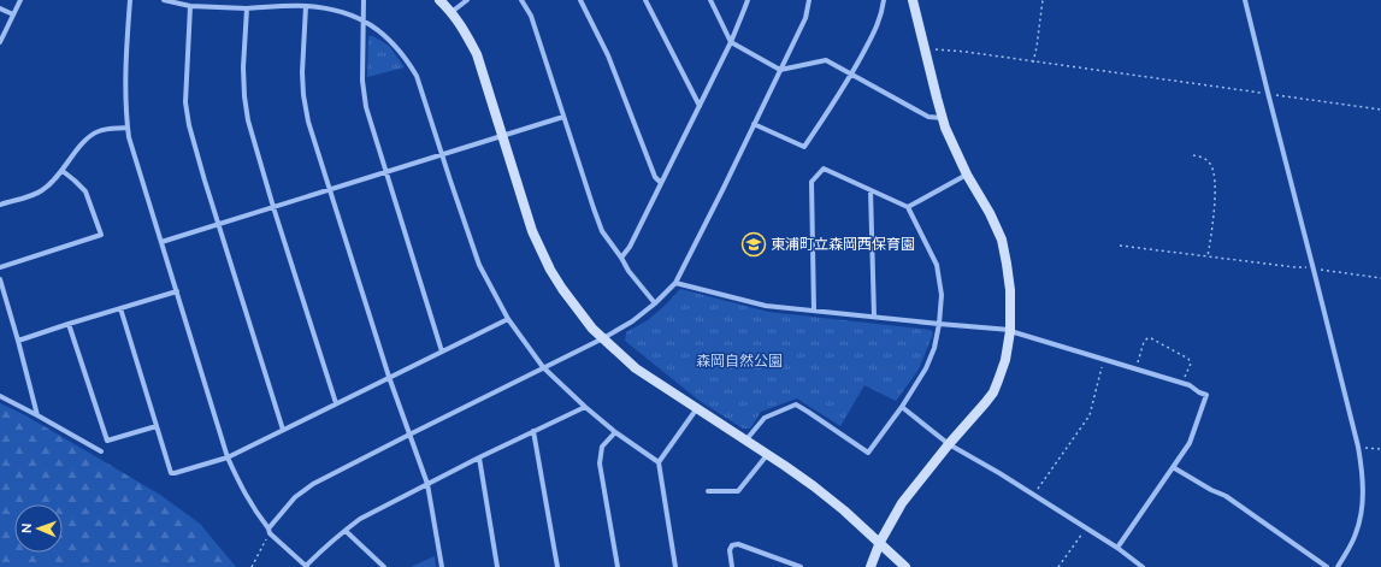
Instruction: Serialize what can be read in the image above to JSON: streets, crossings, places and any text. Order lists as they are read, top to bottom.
{
  "parks": ["森岡自然公園"],
  "places": {
    "school or university": ["東浦町立森岡西保育園"]
  },
  "north": "left"
}
